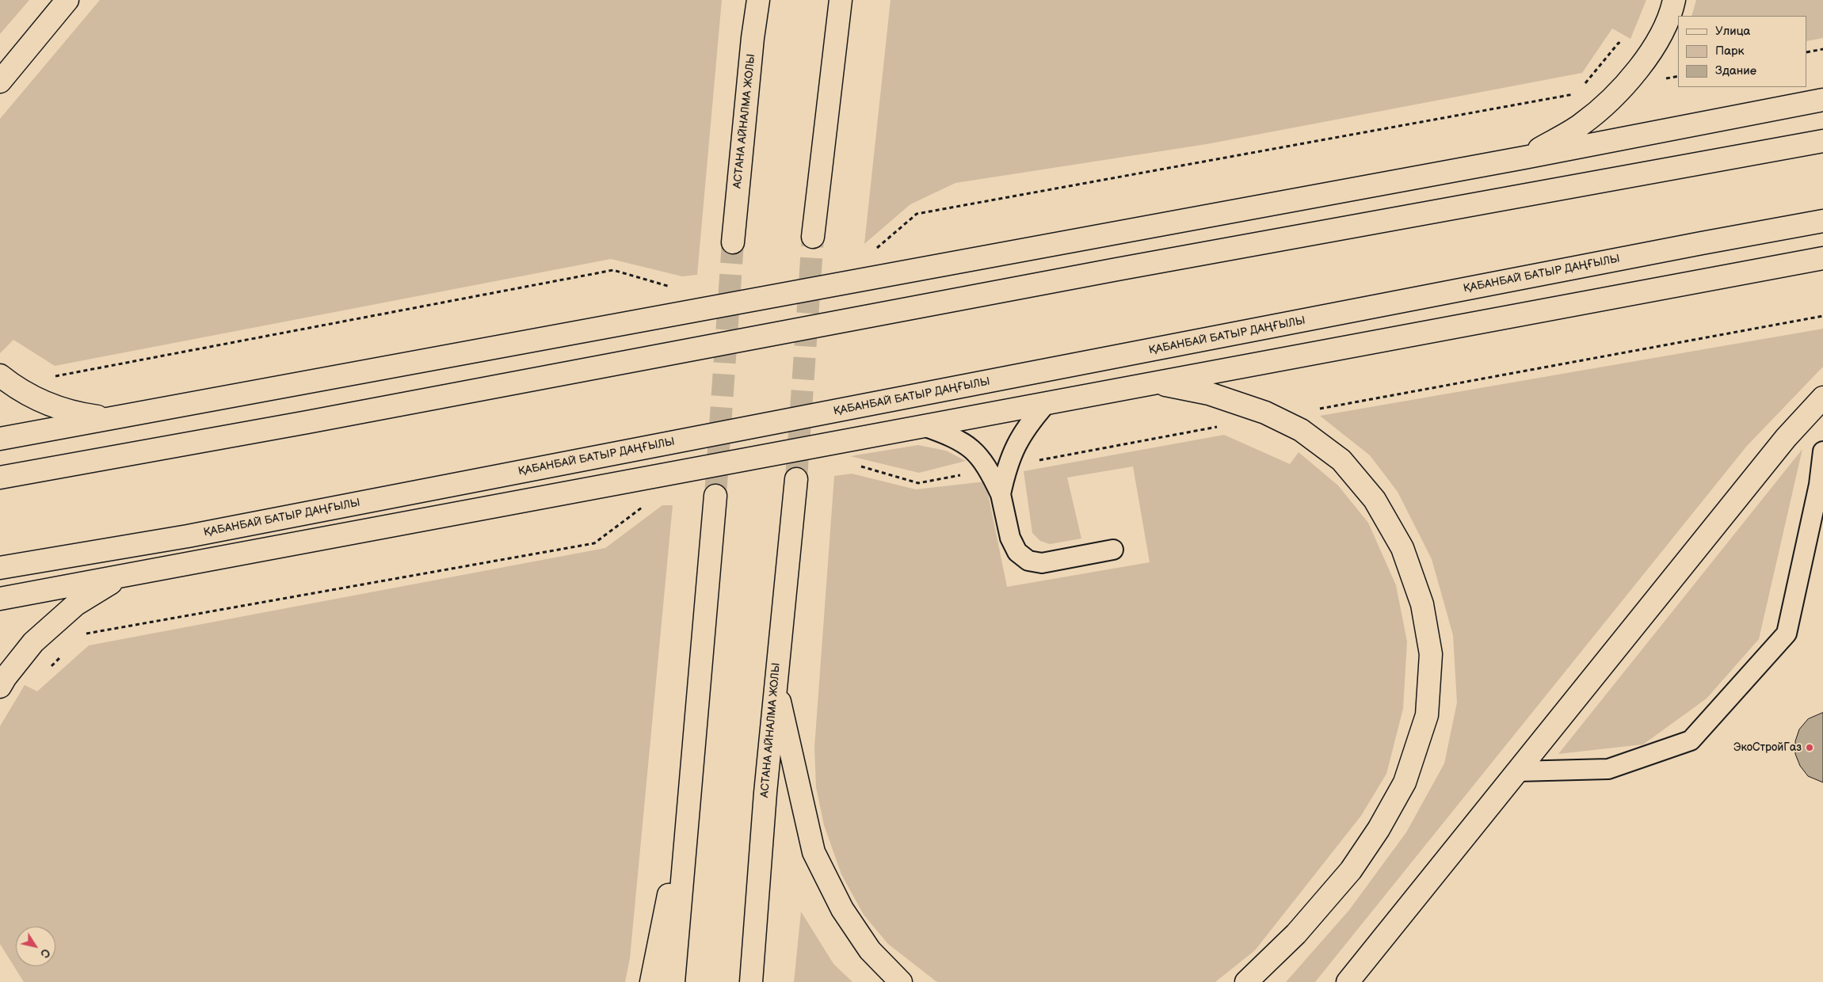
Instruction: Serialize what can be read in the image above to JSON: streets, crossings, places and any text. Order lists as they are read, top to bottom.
{
  "streets": {
    "main road": ["АСТАНА АЙНАЛМА ЖОЛЫ", "ҚАБАНБАЙ БАТЫР ДАҢҒЫЛЫ"]
  },
  "places": ["ЭкоСтройГаз"],
  "legend": ["Улица", "Парк", "Здание"],
  "north": "bottom right"
}
